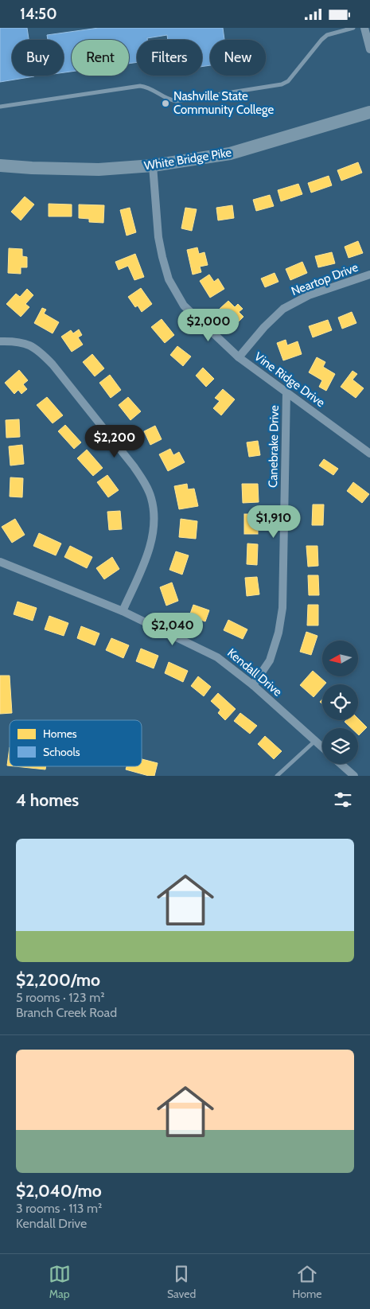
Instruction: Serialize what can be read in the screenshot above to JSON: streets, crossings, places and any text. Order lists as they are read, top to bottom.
{
  "streets": {
    "main road": ["White Bridge Pike"],
    "street": [
      "Neartop Drive",
      "Vine Ridge Drive",
      "Canebrake Drive",
      "Kendall Drive"
    ]
  },
  "crossings": [
    ["White Bridge Pike", "Vine Ridge Drive"],
    ["Neartop Drive", "Vine Ridge Drive"],
    ["Vine Ridge Drive", "Canebrake Drive"],
    ["Canebrake Drive", "Kendall Drive"]
  ],
  "places": ["Nashville State Community College"],
  "legend": ["Homes", "Schools"],
  "north": "left",
  "page": {
    "status": "14:50",
    "chip": [
      "Buy",
      "Rent",
      "Filters",
      "New"
    ],
    "price": [
      "$2,000",
      "$2,200",
      "$1,910",
      "$2,040"
    ],
    "heading": "4 homes",
    "list": [
      {
        "name": "$2,200/mo",
        "note": "5 rooms · 123 m² · Branch Creek Road"
      },
      {
        "name": "$2,040/mo",
        "note": "3 rooms · 113 m² · Kendall Drive"
      }
    ],
    "tabs": ["Map", "Saved", "Home"]
  }
}
